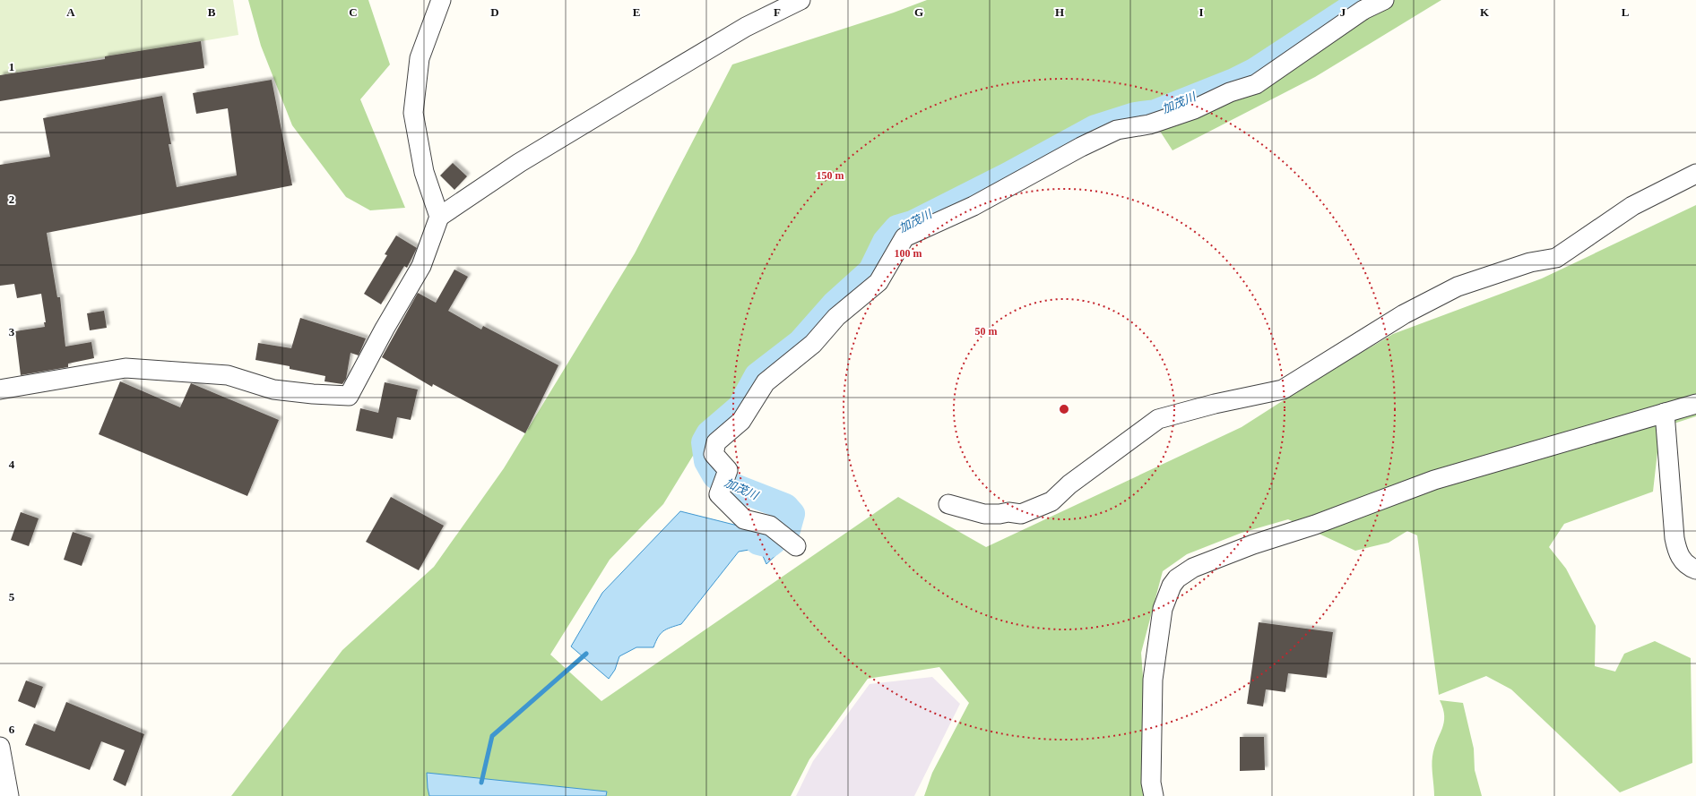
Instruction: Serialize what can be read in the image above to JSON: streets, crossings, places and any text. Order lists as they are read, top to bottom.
{
  "water": ["加茂川"],
  "grid": {
    "columns": [
      "A",
      "B",
      "C",
      "D",
      "E",
      "F",
      "G",
      "H",
      "I",
      "J",
      "K",
      "L"
    ],
    "rows": [
      "1",
      "2",
      "3",
      "4",
      "5",
      "6"
    ]
  },
  "rings": ["150 m", "100 m", "50 m"]
}
